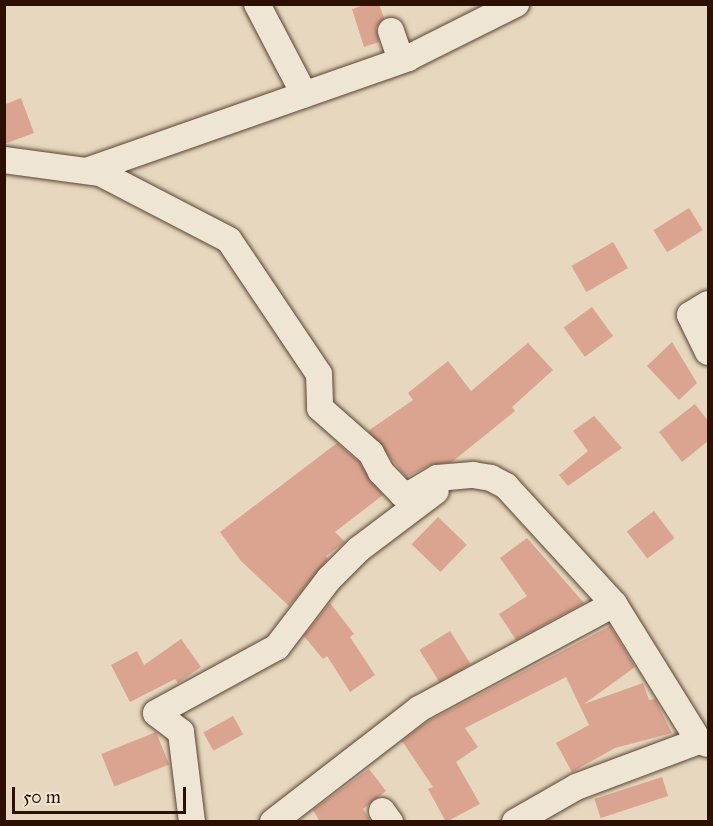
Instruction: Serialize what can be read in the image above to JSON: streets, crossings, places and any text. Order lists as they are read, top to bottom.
{
  "scale_bar": "50 m"
}
